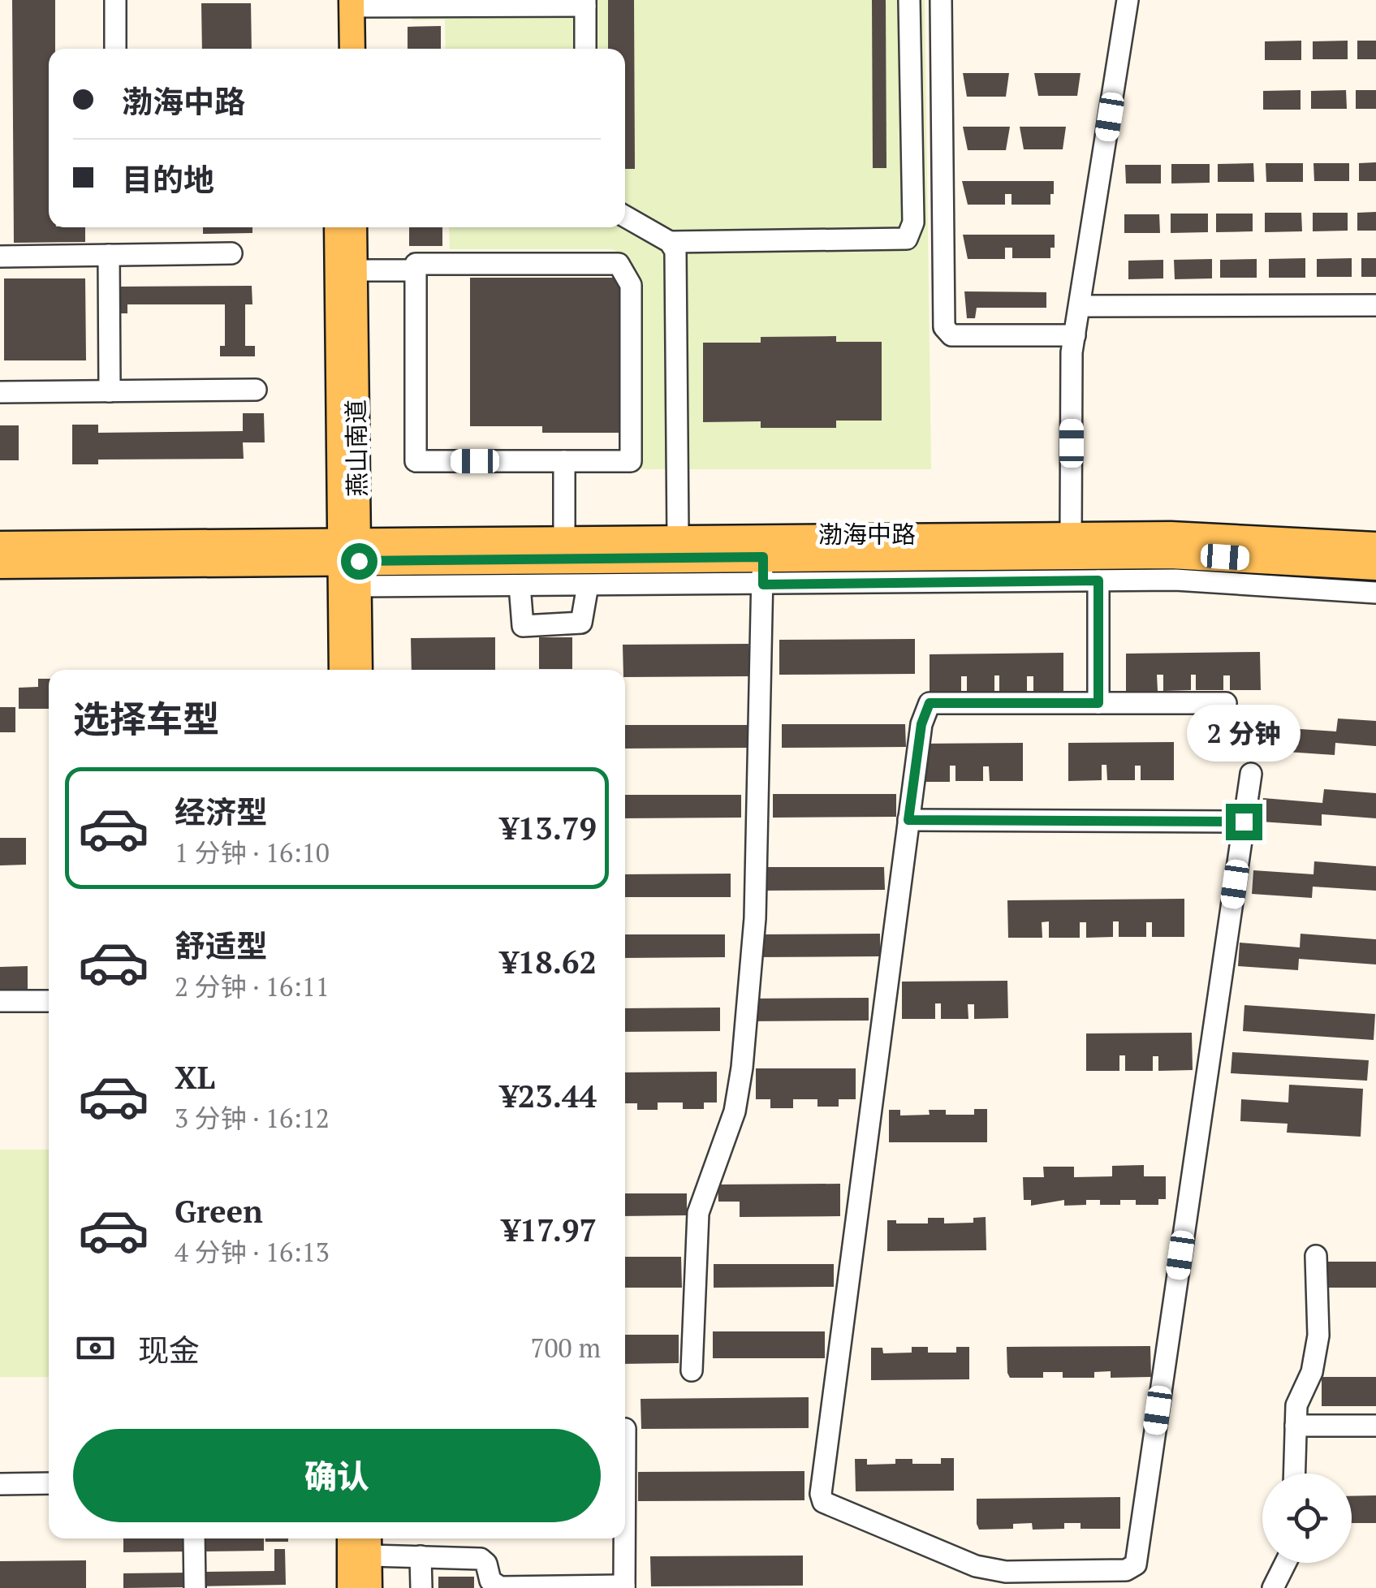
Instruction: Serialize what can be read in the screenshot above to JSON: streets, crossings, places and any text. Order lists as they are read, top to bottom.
{
  "streets": {
    "main road": ["燕山南道", "渤海中路"]
  },
  "crossings": [
    ["燕山南道", "渤海中路"]
  ],
  "page": {
    "banner": ["渤海中路", "目的地"],
    "heading": "选择车型",
    "bubble": "2 分钟",
    "list": [
      {
        "name": "经济型",
        "note": "1 分钟 · 16:10",
        "value": "¥13.79"
      },
      {
        "name": "舒适型",
        "note": "2 分钟 · 16:11",
        "value": "¥18.62"
      },
      {
        "name": "XL",
        "note": "3 分钟 · 16:12",
        "value": "¥23.44"
      },
      {
        "name": "Green",
        "note": "4 分钟 · 16:13",
        "value": "¥17.97"
      }
    ],
    "pay": ["现金", "700 m"],
    "buttons": "确认"
  }
}
